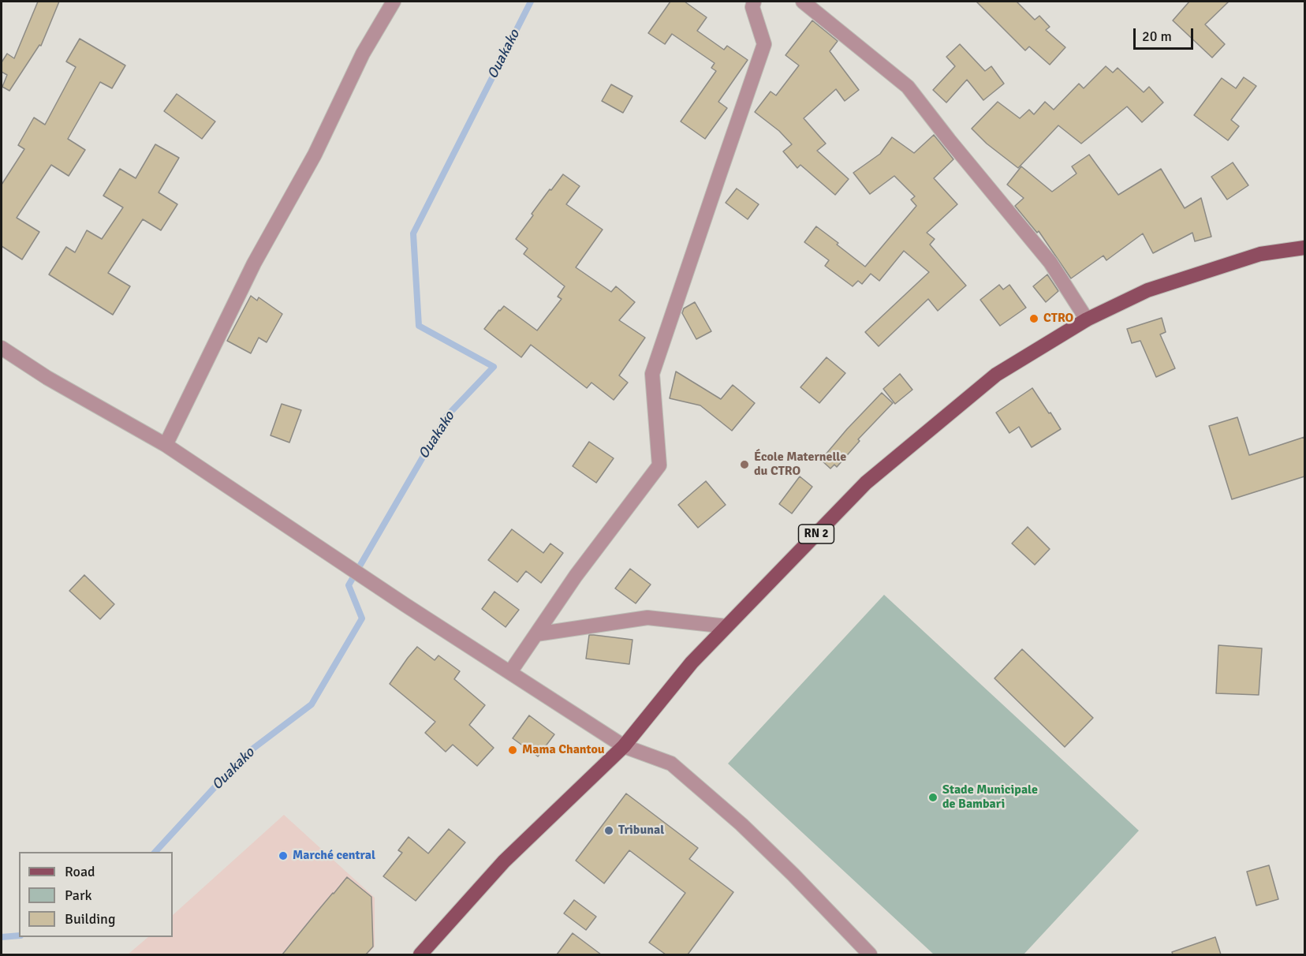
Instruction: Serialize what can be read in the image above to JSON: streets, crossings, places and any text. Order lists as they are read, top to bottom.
{
  "streets": {
    "main road": ["RN 2"]
  },
  "water": ["Ouakako"],
  "places": [
    "CTRO",
    "École Maternelle du CTRO",
    "Mama Chantou",
    "Stade Municipale de Bambari",
    "Tribunal",
    "Marché central"
  ],
  "legend": ["Road", "Park", "Building"],
  "scale_bar": "20 m"
}
